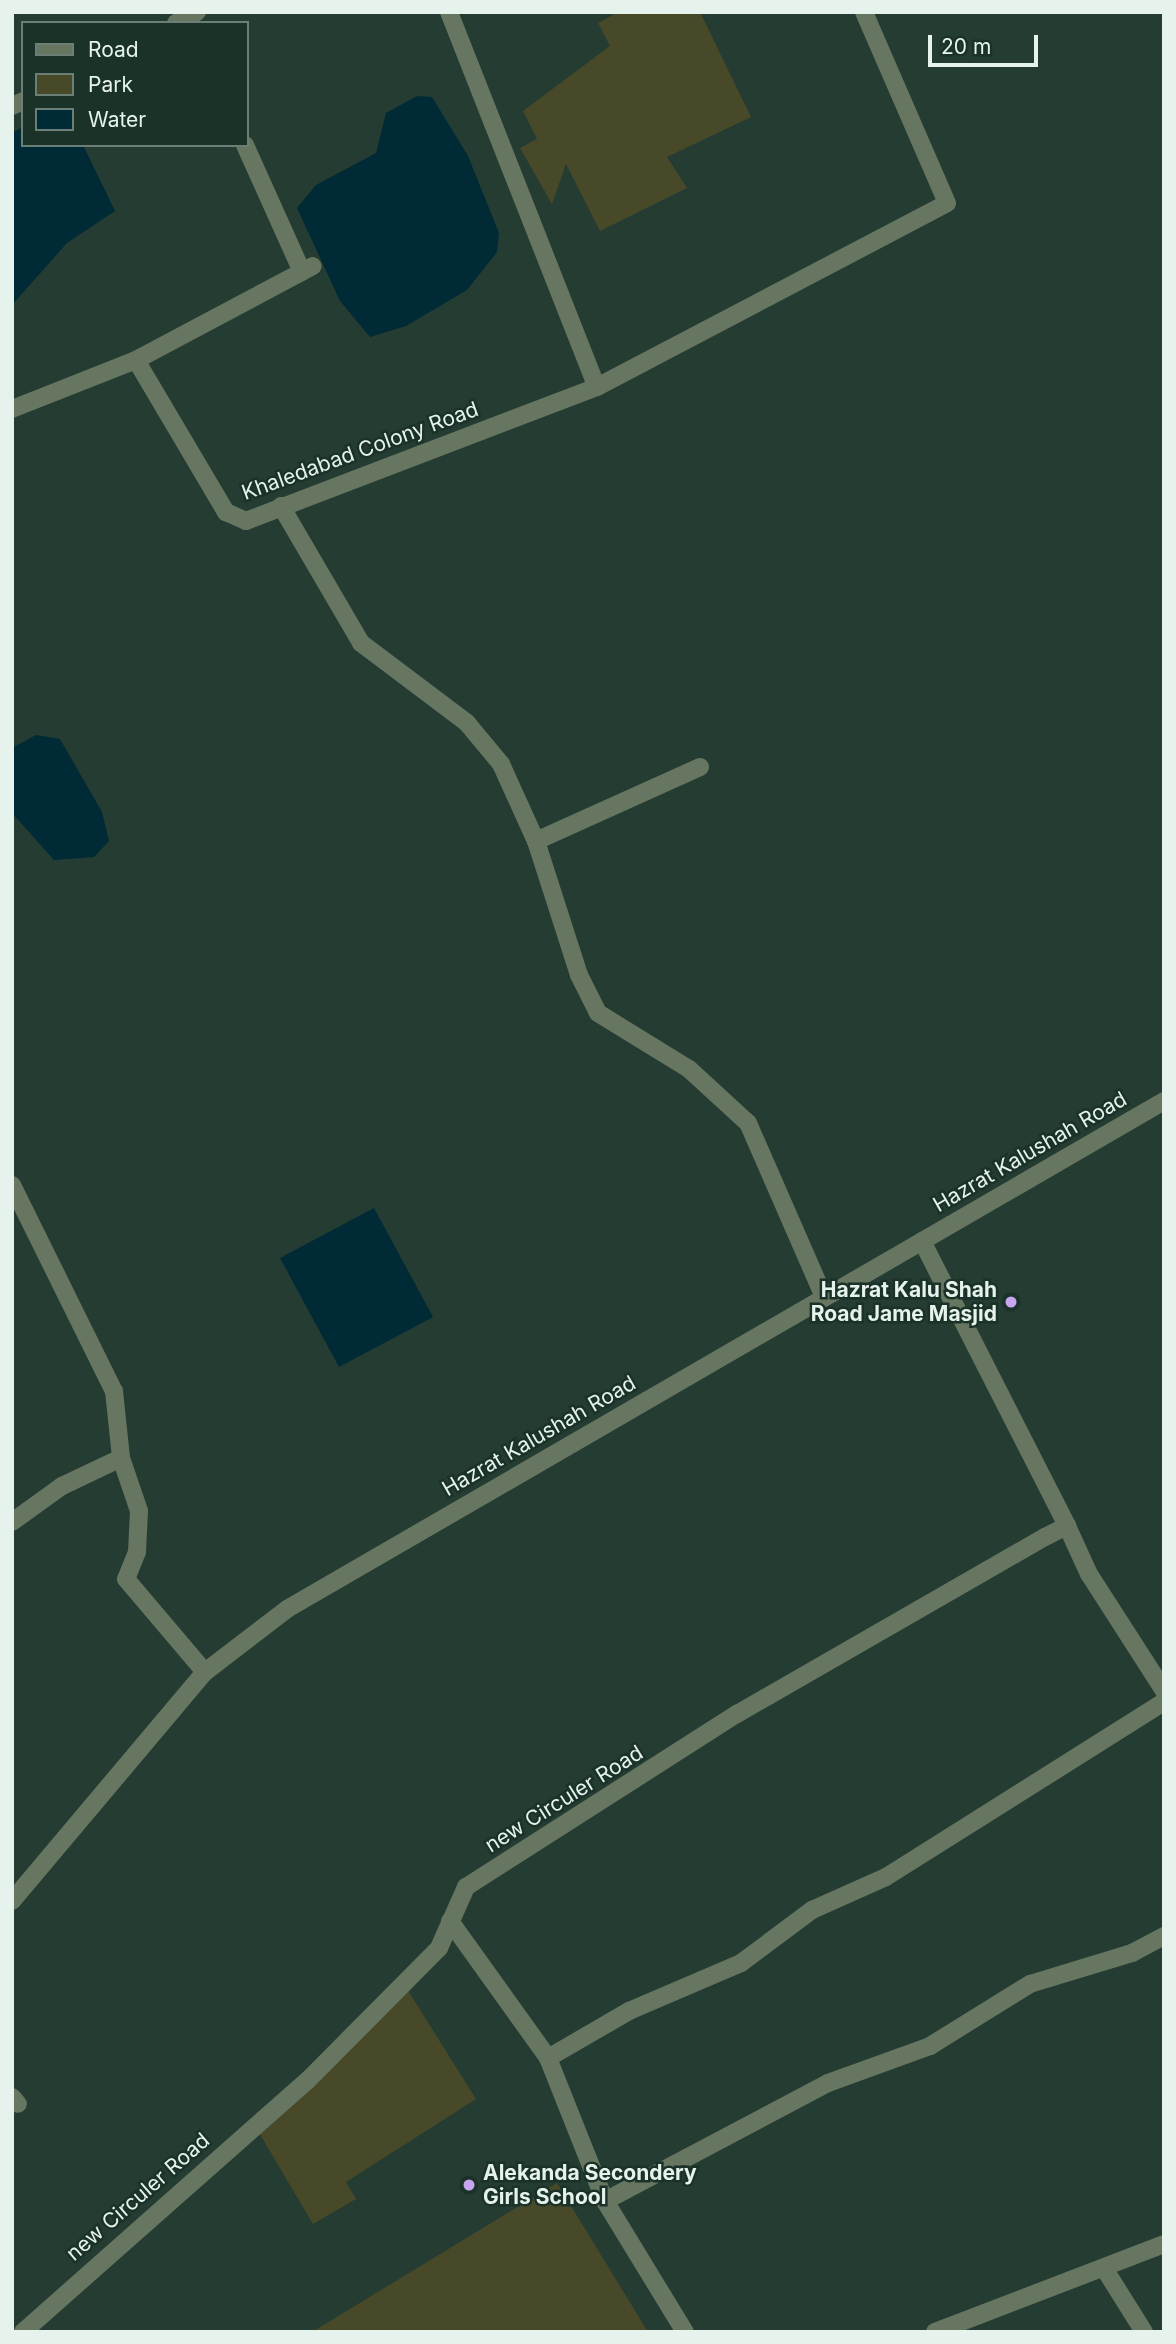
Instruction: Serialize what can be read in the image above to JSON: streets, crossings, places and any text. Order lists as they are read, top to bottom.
{
  "streets": {
    "street": ["Khaledabad Colony Road", "Hazrat Kalushah Road", "new Circuler Road"]
  },
  "places": ["Hazrat Kalu Shah Road Jame Masjid", "Alekanda Secondery Girls School"],
  "legend": ["Road", "Park", "Water"],
  "scale_bar": "20 m"
}
